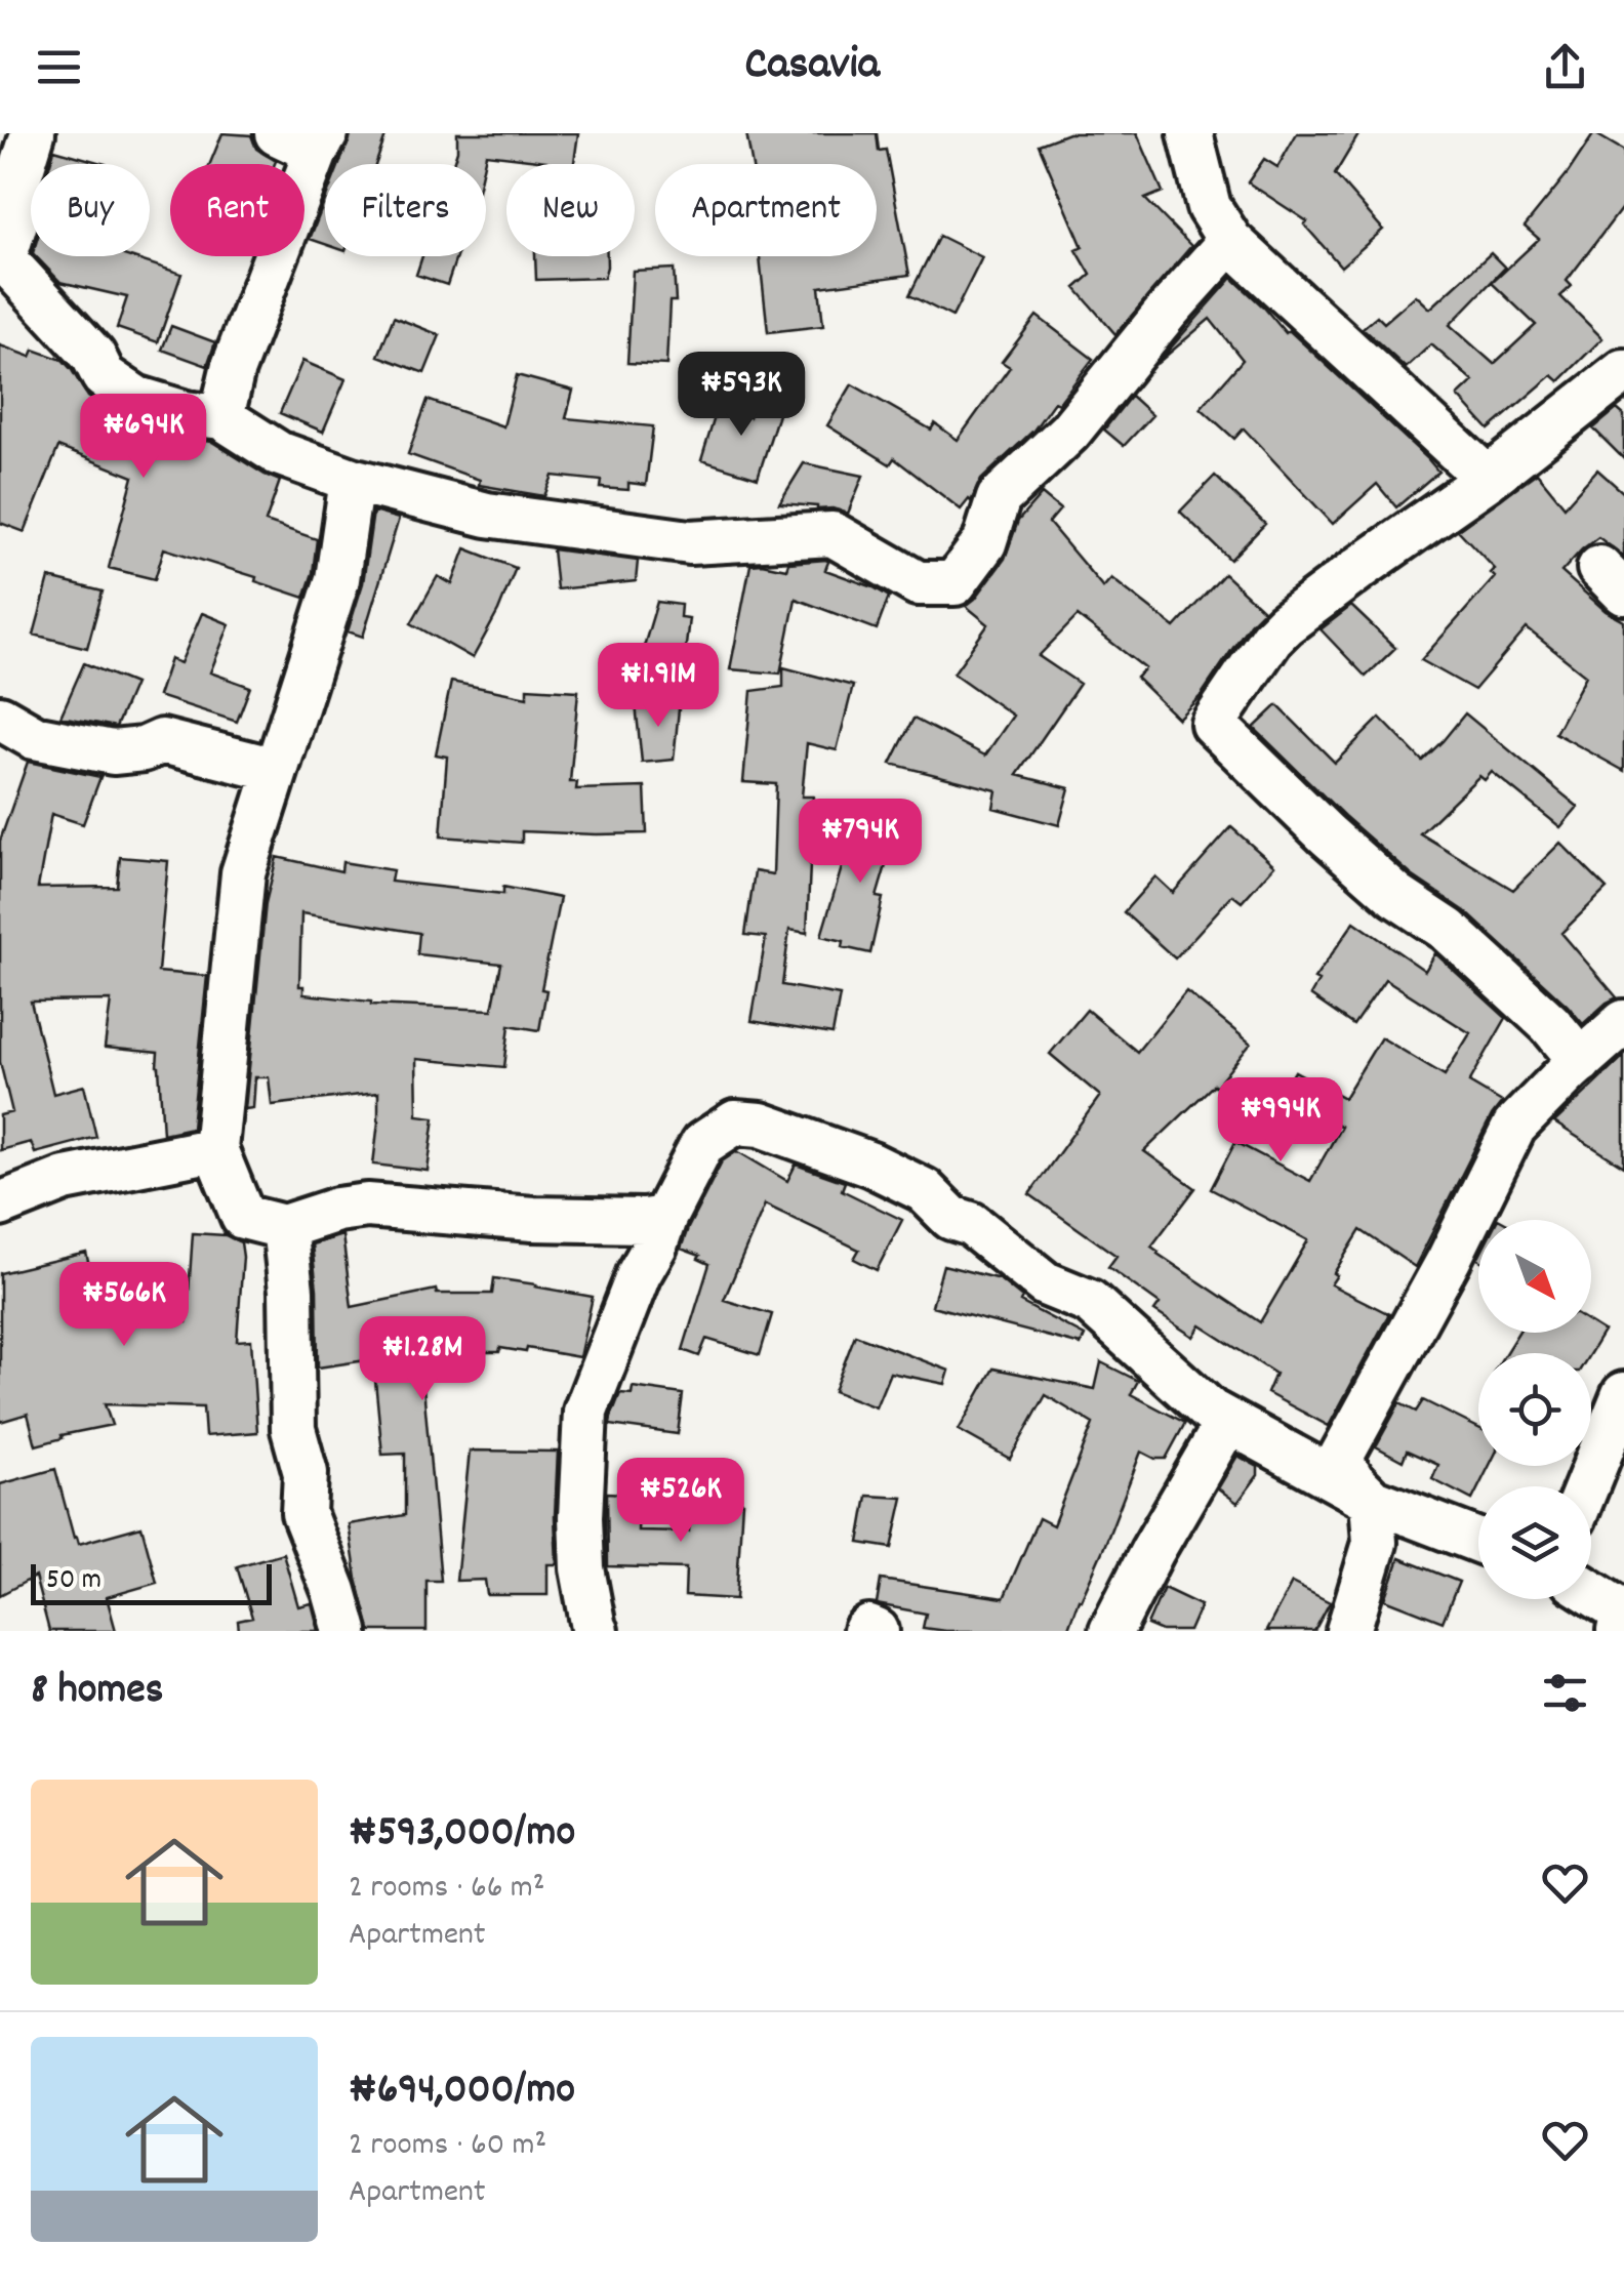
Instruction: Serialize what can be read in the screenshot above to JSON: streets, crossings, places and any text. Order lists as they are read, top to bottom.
{
  "scale_bar": "50 m",
  "north": "bottom right",
  "page": {
    "header": "Casavia",
    "chip": [
      "Buy",
      "Rent",
      "Filters",
      "New",
      "Apartment"
    ],
    "price": [
      "₦593K",
      "₦694K",
      "₦1.91M",
      "₦794K",
      "₦994K",
      "₦566K",
      "₦1.28M",
      "₦526K"
    ],
    "scale": "50 m",
    "heading": "8 homes",
    "list": [
      {
        "name": "₦593,000/mo",
        "note": "2 rooms · 66 m² · Apartment"
      },
      {
        "name": "₦694,000/mo",
        "note": "2 rooms · 60 m² · Apartment"
      }
    ]
  }
}
